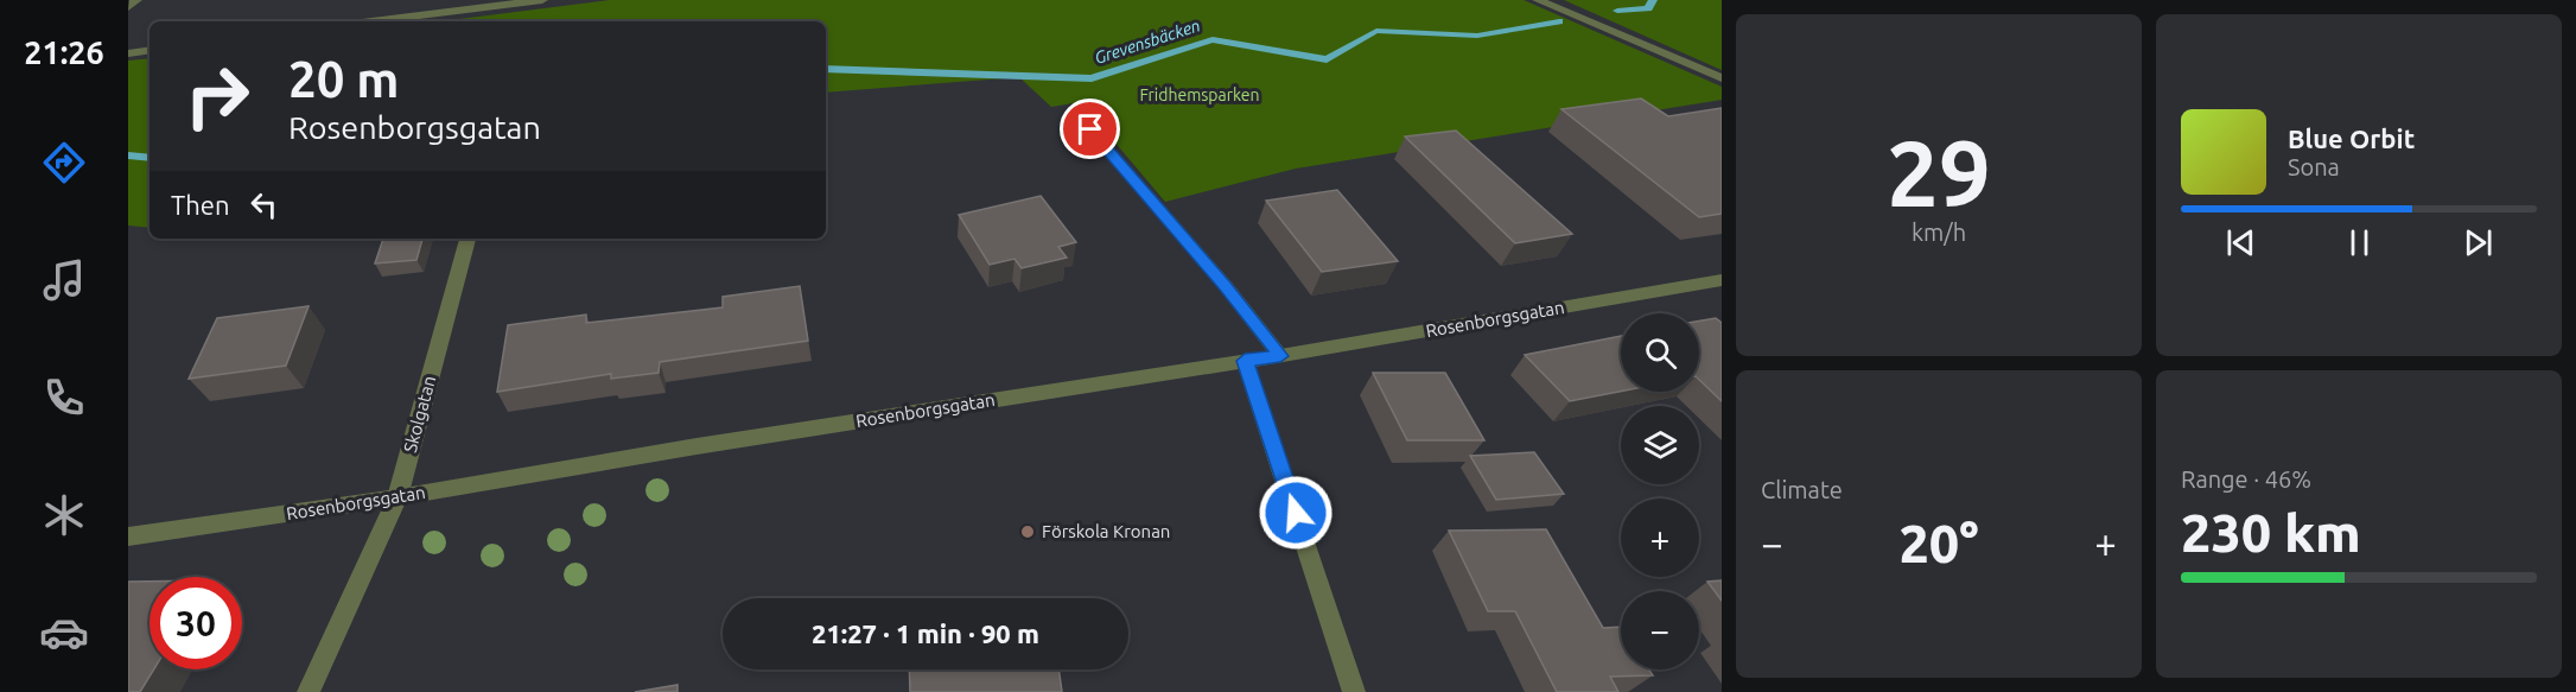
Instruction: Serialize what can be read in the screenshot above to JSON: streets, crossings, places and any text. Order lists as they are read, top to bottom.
{
  "streets": {
    "street": ["Rosenborgsgatan", "Skolgatan"]
  },
  "crossings": [
    ["Rosenborgsgatan", "Skolgatan"]
  ],
  "water": ["Grevensbäcken"],
  "parks": ["Fridhemsparken"],
  "places": ["Förskola Kronan"],
  "page": {
    "tabs": "21:26",
    "tile": [
      ["29", "km/h"],
      "Climate",
      ["Range · 46%", "230 km"]
    ],
    "turn": ["20 m", "Rosenborgsgatan"],
    "song": ["Blue Orbit", "Sona"],
    "then": "Then",
    "map_buttons": ["+", "−"],
    "heat": ["−", "20°", "+"],
    "limit": "30",
    "trip": "21:27 · 1 min · 90 m"
  }
}
